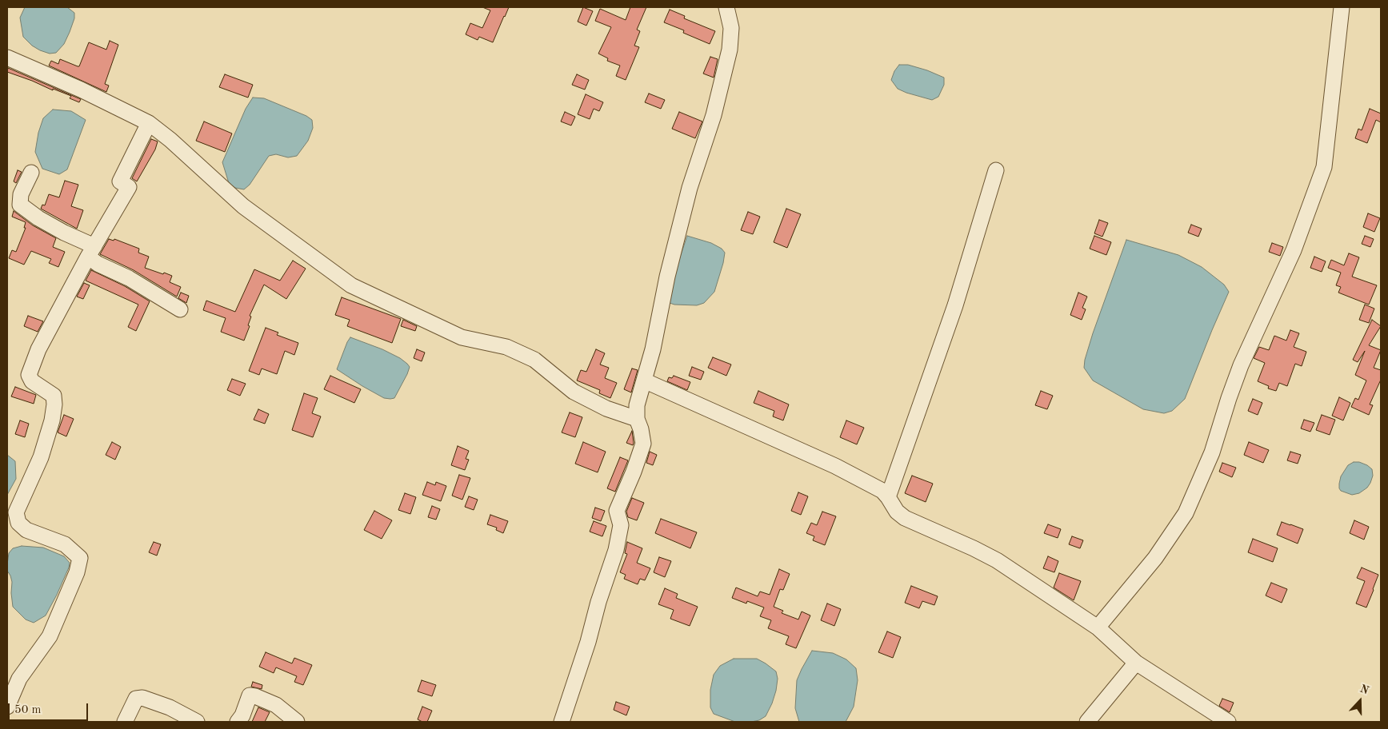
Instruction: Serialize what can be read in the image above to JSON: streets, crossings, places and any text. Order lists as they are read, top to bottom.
{
  "scale_bar": "50 m",
  "north": "top"
}
